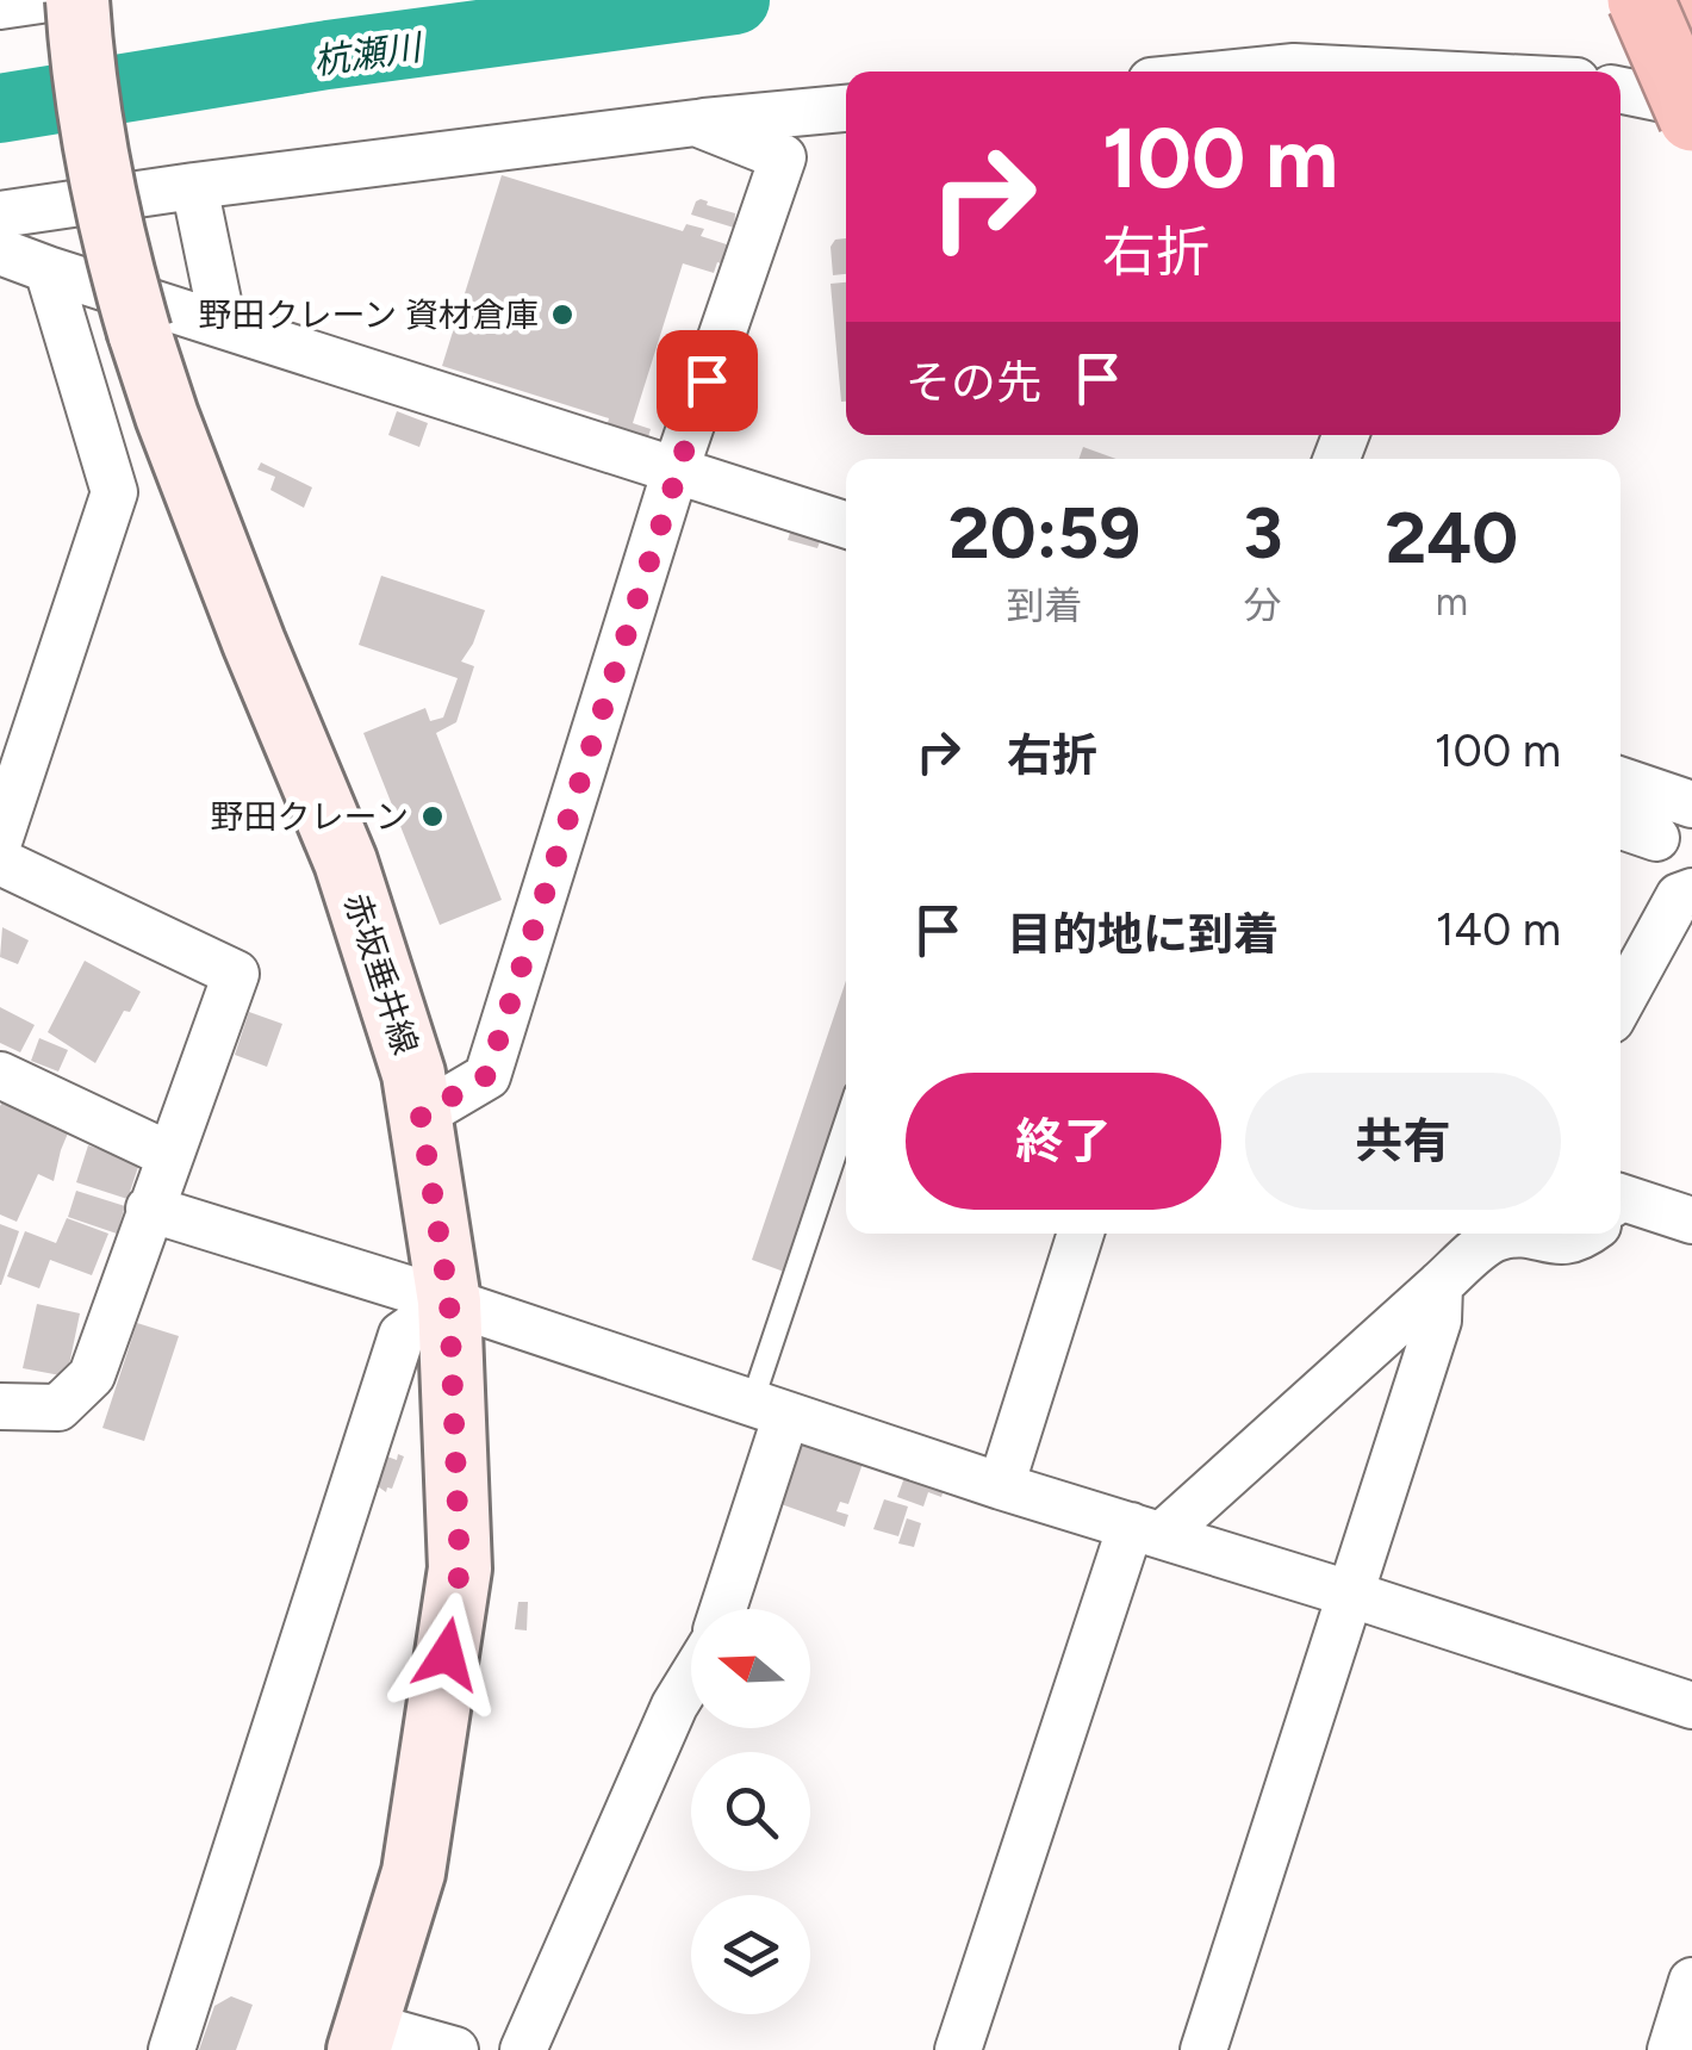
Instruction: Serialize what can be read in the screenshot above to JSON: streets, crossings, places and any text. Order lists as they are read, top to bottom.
{
  "streets": {
    "main road": ["赤坂垂井線"]
  },
  "water": ["杭瀬川"],
  "places": ["野田クレーン 資材倉庫", "野田クレーン"],
  "north": "left",
  "page": {
    "turn": ["100 m", "右折"],
    "then": "その先",
    "eta": [
      "20:59",
      "到着",
      "3",
      "分",
      "240",
      "m"
    ],
    "list": [
      {
        "name": "右折",
        "value": "100 m"
      },
      {
        "name": "目的地に到着",
        "value": "140 m"
      }
    ],
    "buttons": ["終了", "共有"]
  }
}
